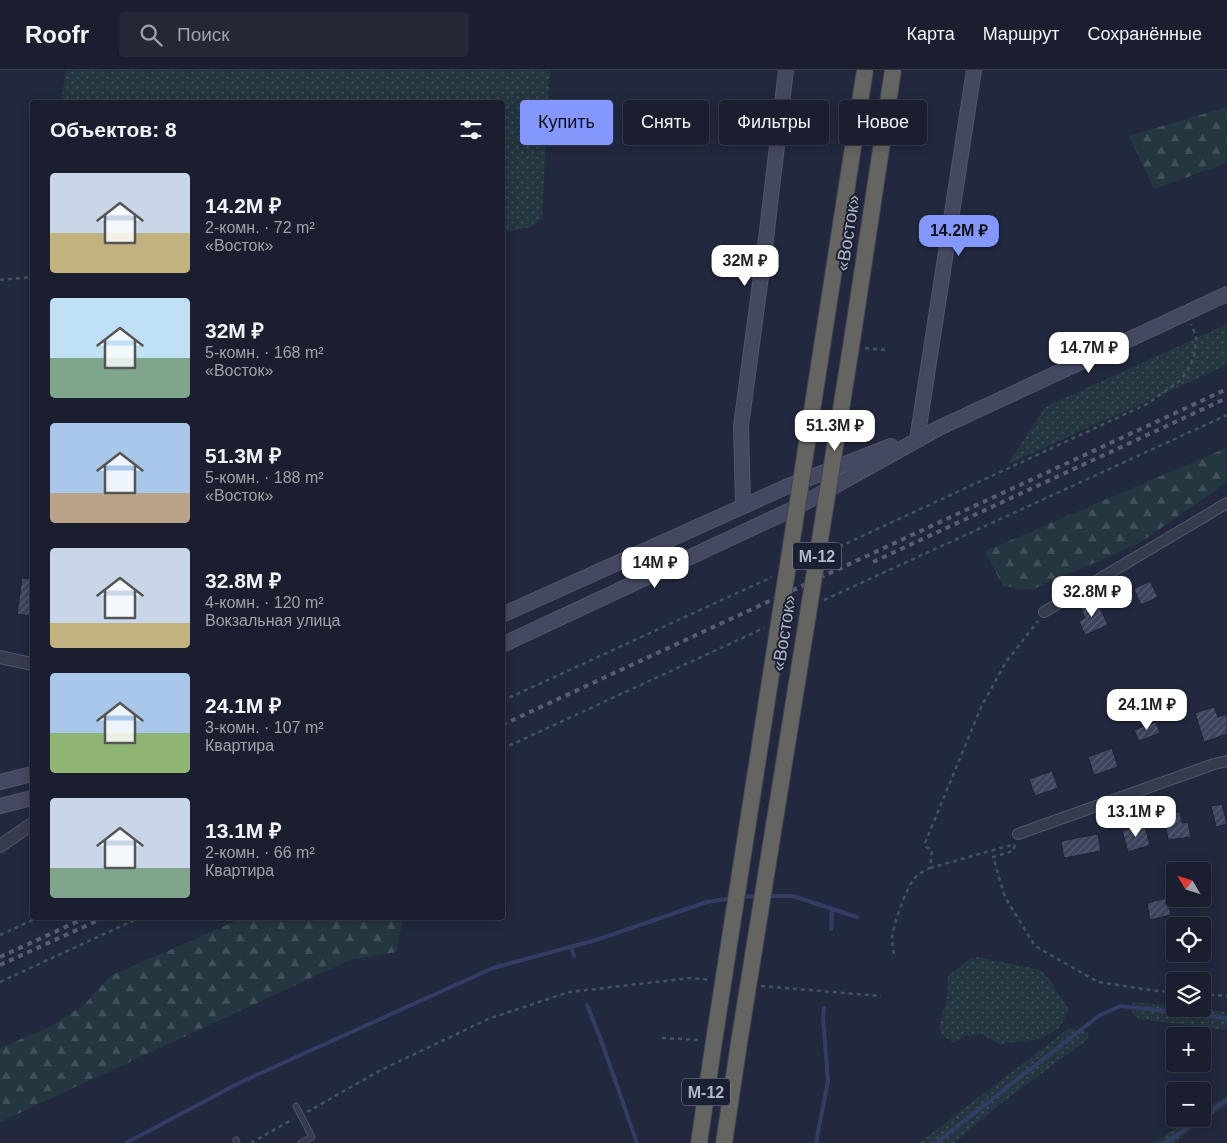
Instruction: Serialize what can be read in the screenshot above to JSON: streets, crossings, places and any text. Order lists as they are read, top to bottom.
{
  "streets": {
    "highway": ["«Восток»", "М-12"]
  },
  "north": "top left",
  "page": {
    "header": "Roofr",
    "search": "Поиск",
    "nav": ["Карта", "Маршрут", "Сохранённые"],
    "chip": [
      "Купить",
      "Снять",
      "Фильтры",
      "Новое"
    ],
    "heading": "Объектов: 8",
    "list": [
      {
        "name": "14.2M ₽",
        "note": "2-комн. · 72 m² · «Восток»"
      },
      {
        "name": "32M ₽",
        "note": "5-комн. · 168 m² · «Восток»"
      },
      {
        "name": "51.3M ₽",
        "note": "5-комн. · 188 m² · «Восток»"
      },
      {
        "name": "32.8M ₽",
        "note": "4-комн. · 120 m² · Вокзальная улица"
      },
      {
        "name": "24.1M ₽",
        "note": "3-комн. · 107 m² · Квартира"
      },
      {
        "name": "13.1M ₽",
        "note": "2-комн. · 66 m² · Квартира"
      }
    ],
    "price": [
      "14.2M ₽",
      "32M ₽",
      "14.7M ₽",
      "51.3M ₽",
      "14M ₽",
      "32.8M ₽",
      "24.1M ₽",
      "13.1M ₽"
    ],
    "map_buttons": ["+", "−"]
  }
}
